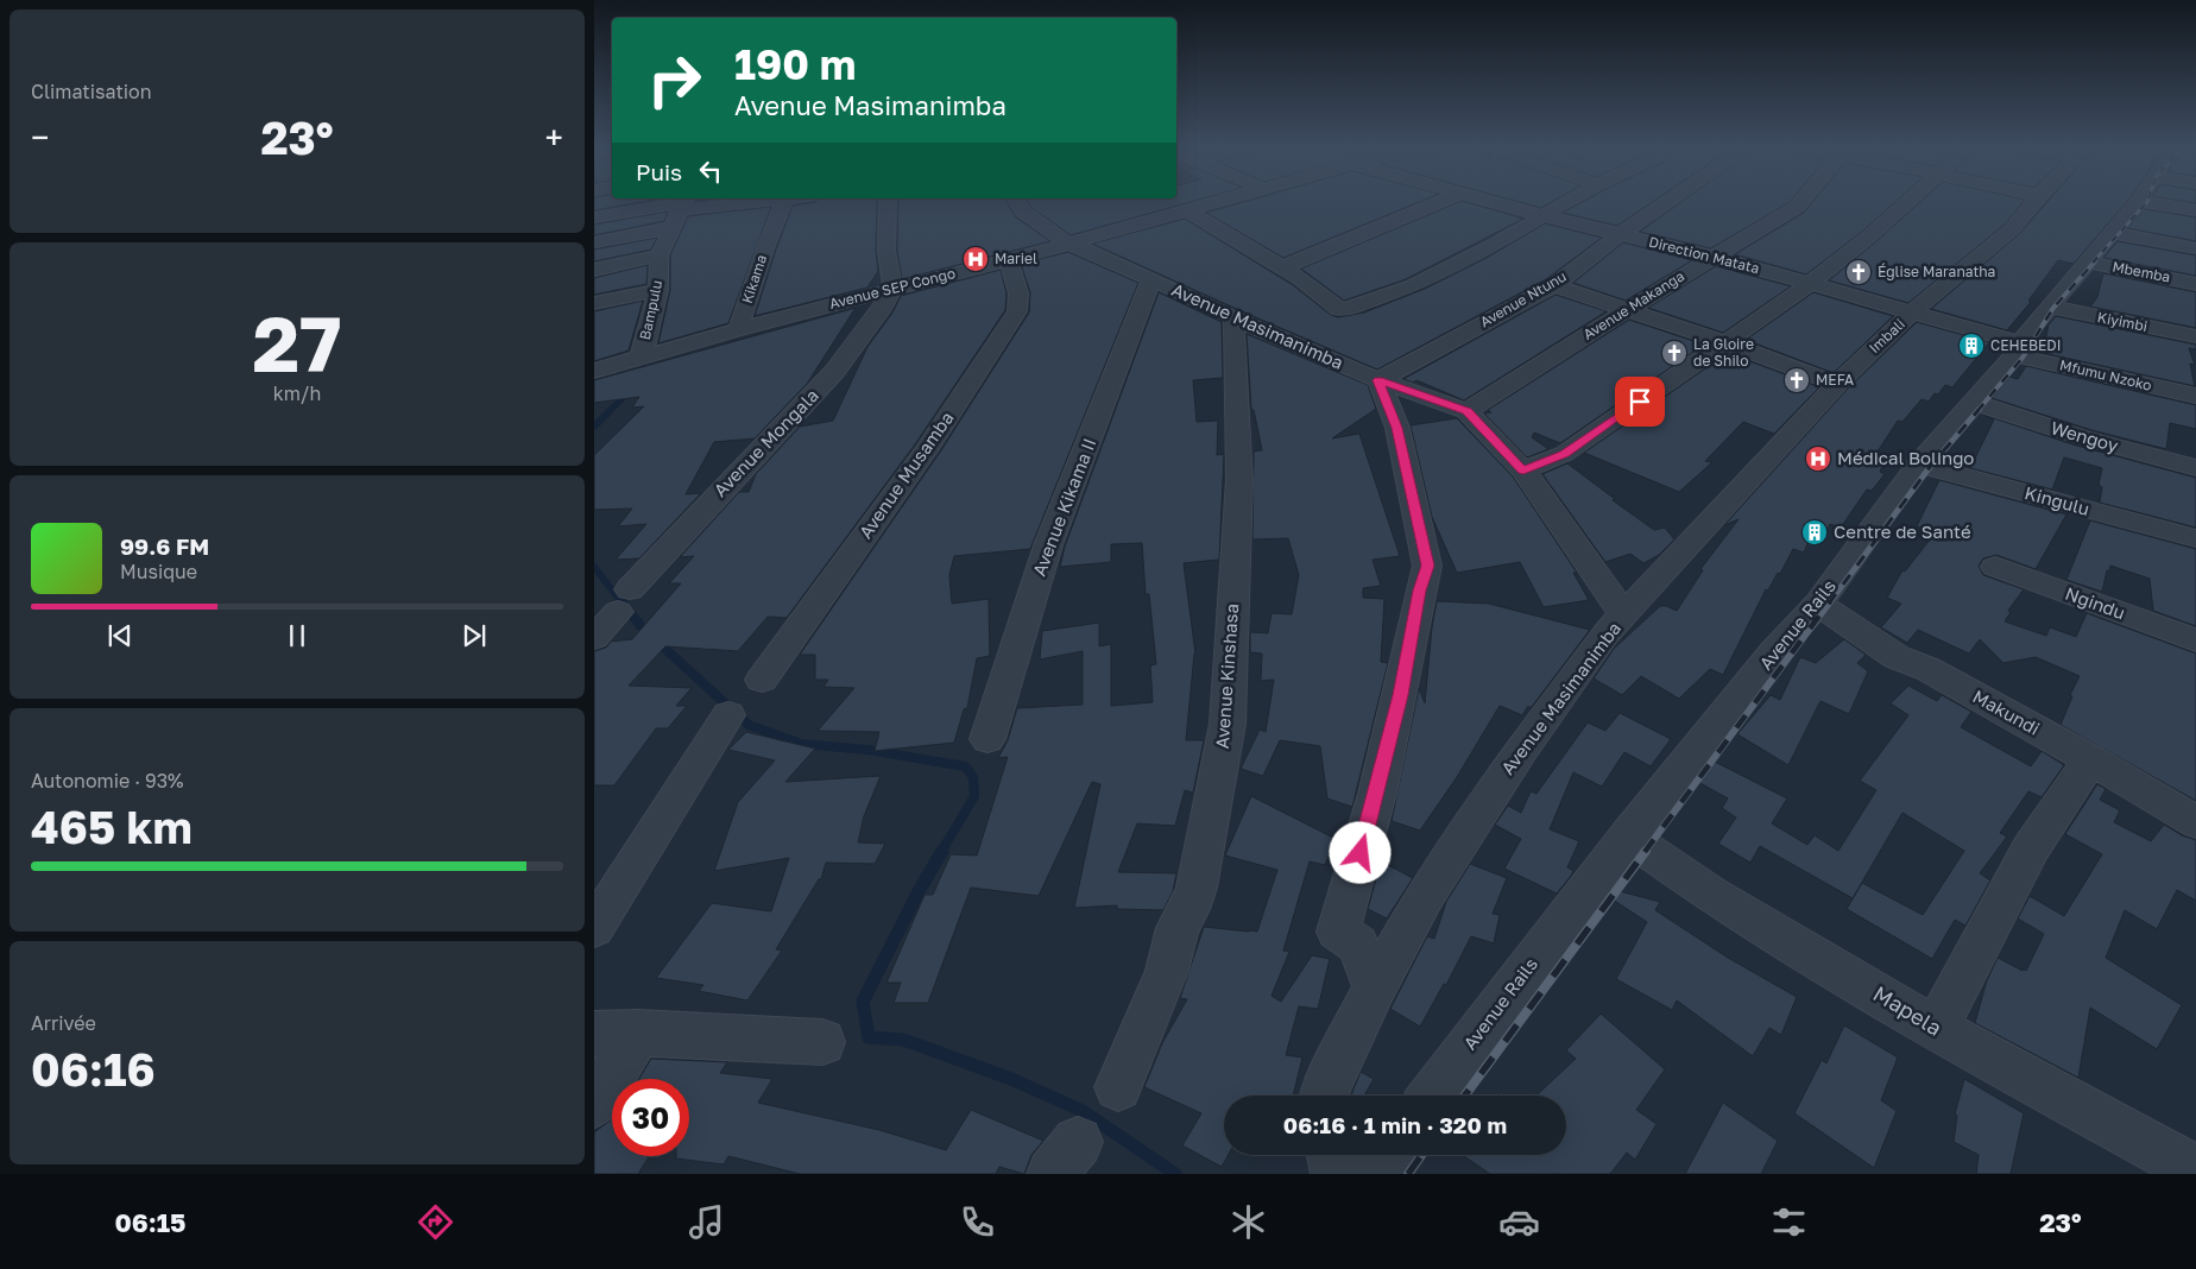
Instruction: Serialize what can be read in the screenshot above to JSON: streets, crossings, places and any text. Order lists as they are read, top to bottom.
{
  "streets": {
    "street": [
      "Direction Matata",
      "Mbemba",
      "Kikama",
      "Avenue SEP Congo",
      "Avenue Ntunu",
      "Avenue Makanga",
      "Bampulu",
      "Kiyimbi",
      "Avenue Masimanimba",
      "Imbali",
      "Mfumu Nzoko",
      "Wengoy",
      "Avenue Mongala",
      "Avenue Musamba",
      "Kingulu",
      "Avenue Kikama II",
      "Ngindu",
      "Avenue Rails",
      "Avenue Kinshasa",
      "Makundi",
      "Mapela"
    ]
  },
  "crossings": [
    ["Direction Matata", "Avenue Ntunu"],
    ["Direction Matata", "Avenue Makanga"],
    ["Direction Matata", "Imbali"],
    ["Direction Matata", "Mfumu Nzoko"],
    ["Direction Matata", "Avenue Rails"],
    ["Mbemba", "Avenue Rails"],
    ["Kikama", "Avenue SEP Congo"],
    ["Avenue SEP Congo", "Bampulu"],
    ["Avenue SEP Congo", "Avenue Masimanimba"],
    ["Avenue SEP Congo", "Avenue Mongala"],
    ["Avenue SEP Congo", "Avenue Musamba"],
    ["Avenue Ntunu", "Avenue Masimanimba"],
    ["Avenue Makanga", "Avenue Masimanimba"],
    ["Kiyimbi", "Avenue Rails"],
    ["Avenue Masimanimba", "Imbali"],
    ["Avenue Masimanimba", "Avenue Kikama II"],
    ["Avenue Masimanimba", "Avenue Kinshasa"],
    ["Mfumu Nzoko", "Avenue Rails"],
    ["Wengoy", "Avenue Rails"],
    ["Kingulu", "Avenue Rails"],
    ["Avenue Rails", "Makundi"],
    ["Avenue Rails", "Mapela"]
  ],
  "places": {
    "hospital": ["Mariel", "Médical Bolingo"],
    "church": ["Église Maranatha", "La Gloire de Shilo", "MEFA"],
    "building": ["CEHEBEDI", "Centre de Santé"]
  },
  "page": {
    "tile": [
      "Climatisation",
      ["27", "km/h"],
      ["Autonomie · 93%", "465 km"],
      ["Arrivée", "06:16"]
    ],
    "turn": ["190 m", "Avenue Masimanimba"],
    "heat": ["−", "23°", "+"],
    "then": "Puis",
    "song": ["99.6 FM", "Musique"],
    "limit": "30",
    "trip": "06:16 · 1 min · 320 m",
    "tabs": ["06:15", "23°"]
  }
}
